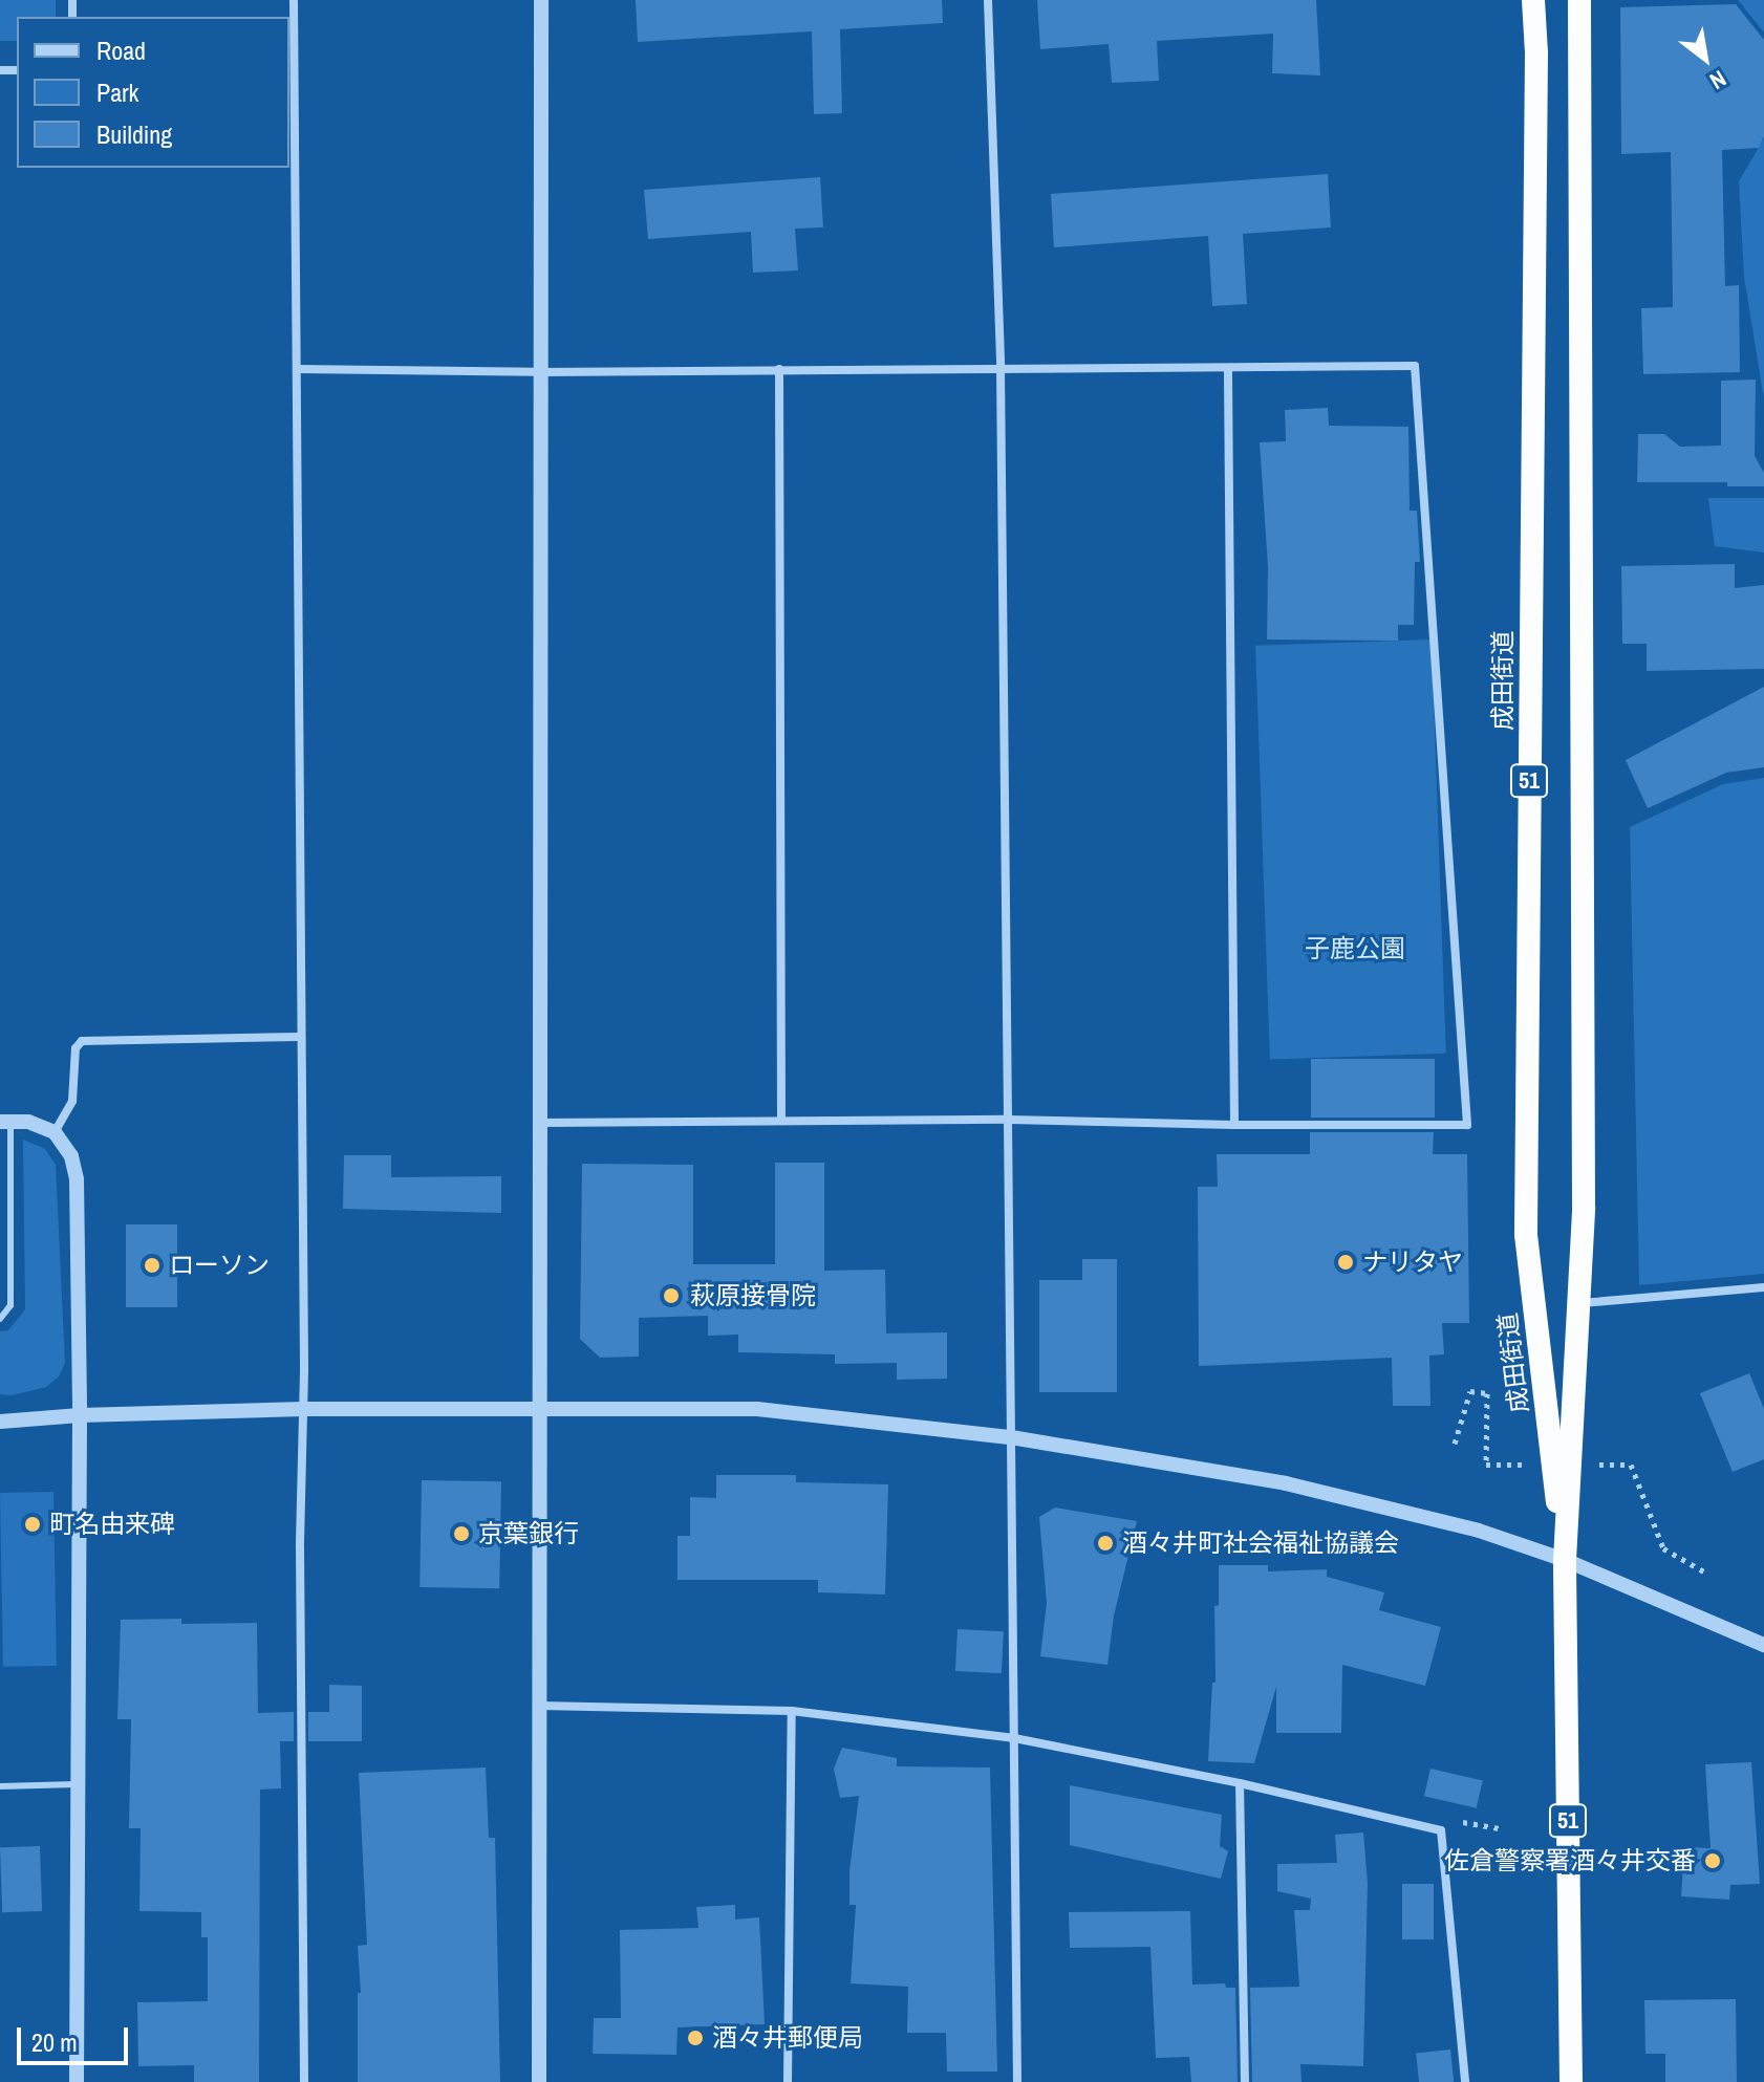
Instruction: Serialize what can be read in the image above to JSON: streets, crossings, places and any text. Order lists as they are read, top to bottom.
{
  "streets": {
    "highway": ["成田街道", "51"]
  },
  "parks": ["子鹿公園"],
  "places": [
    "ナリタヤ",
    "ローソン",
    "萩原接骨院",
    "町名由来碑",
    "京葉銀行",
    "酒々井町社会福祉協議会",
    "佐倉警察署酒々井交番",
    "酒々井郵便局"
  ],
  "legend": ["Road", "Park", "Building"],
  "scale_bar": "20 m",
  "north": "bottom right"
}
